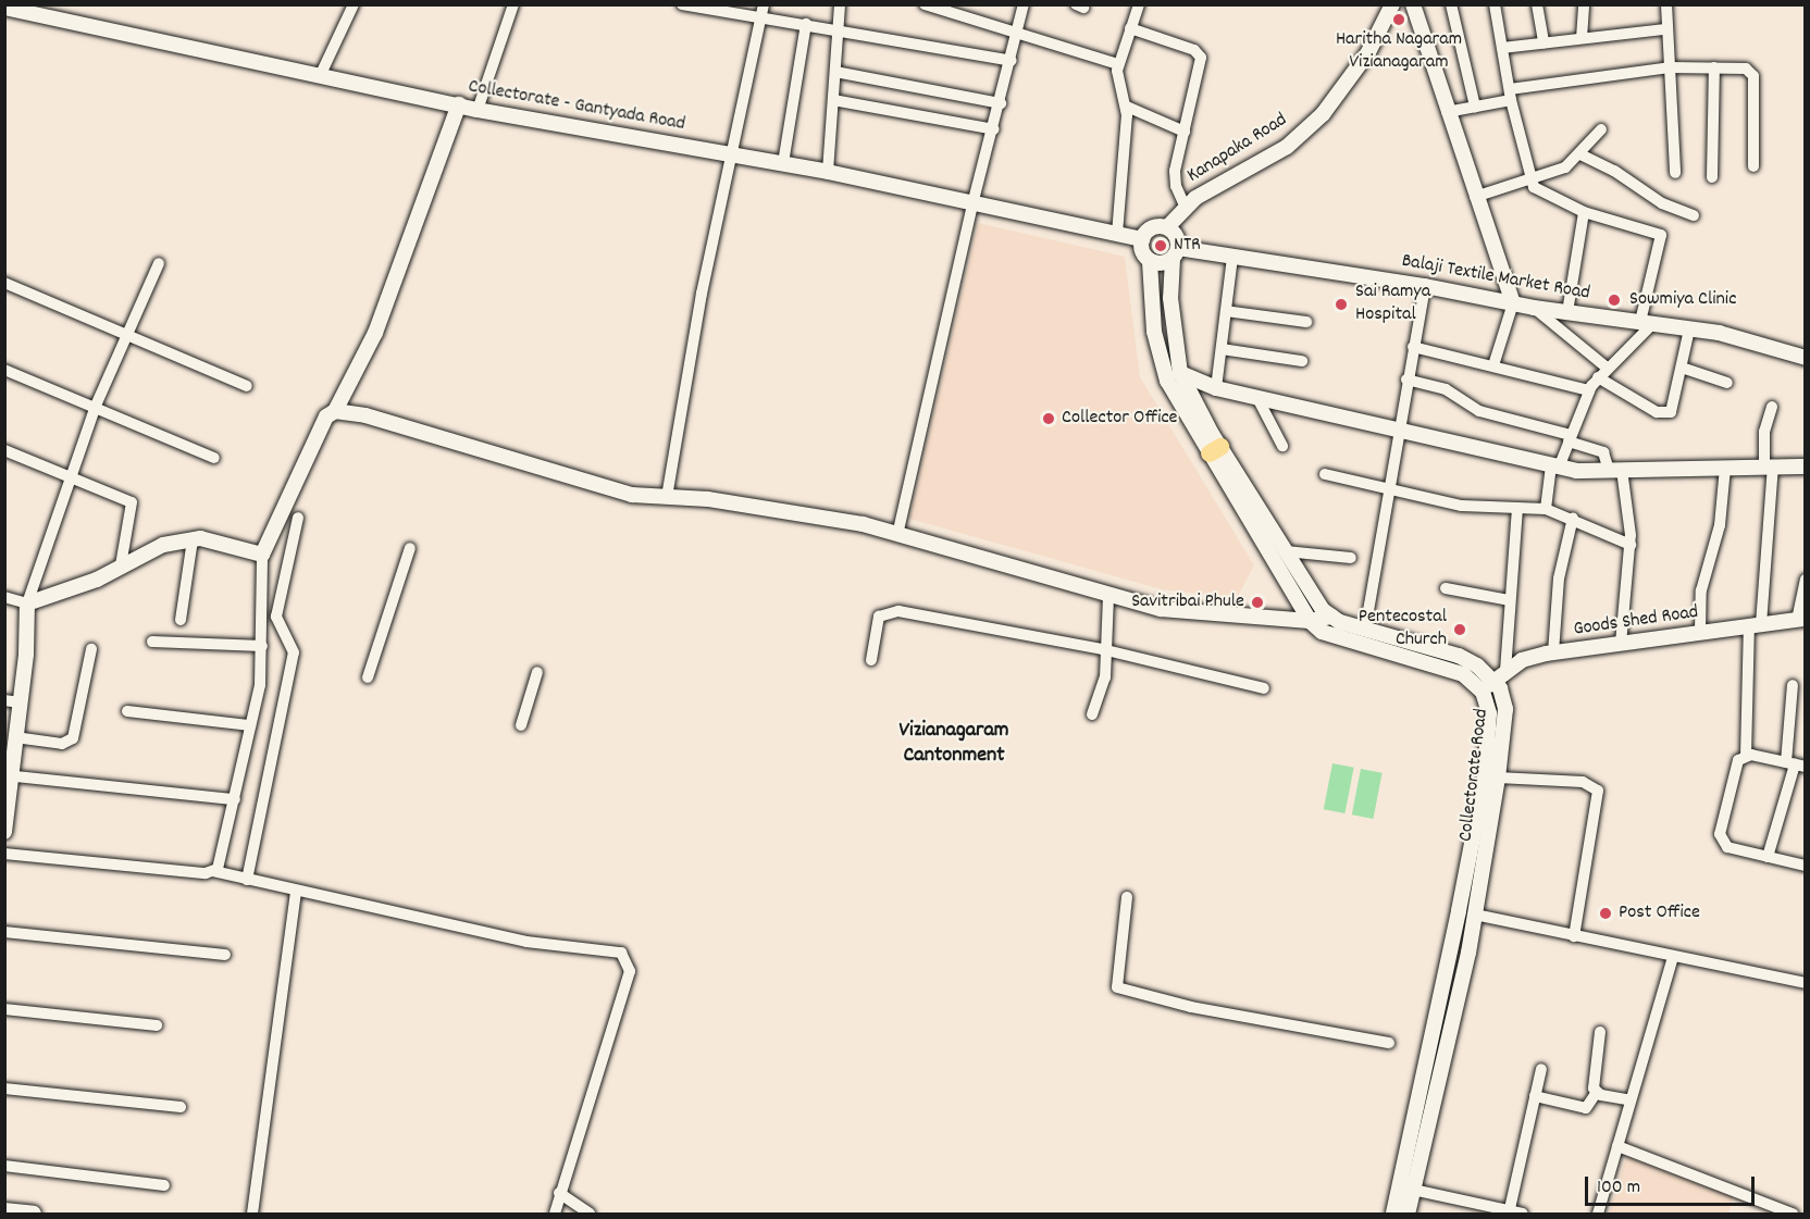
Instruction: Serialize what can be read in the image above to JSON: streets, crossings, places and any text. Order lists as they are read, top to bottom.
{
  "streets": {
    "street": [
      "Collectorate - Gantyada Road",
      "Kanapaka Road",
      "Balaji Textile Market Road",
      "Goods Shed Road",
      "Collectorate Road"
    ]
  },
  "crossings": [
    ["Collectorate - Gantyada Road", "Kanapaka Road"],
    ["Collectorate - Gantyada Road", "Balaji Textile Market Road"],
    ["Kanapaka Road", "Balaji Textile Market Road"],
    ["Goods Shed Road", "Collectorate Road"]
  ],
  "districts": ["Vizianagaram Cantonment"],
  "places": [
    "Haritha Nagaram Vizianagaram",
    "NTR",
    "Sowmiya Clinic",
    "Sai Ramya Hospital",
    "Collector Office",
    "Savitribai Phule",
    "Pentecostal Church",
    "Post Office"
  ],
  "scale_bar": "100 m"
}
